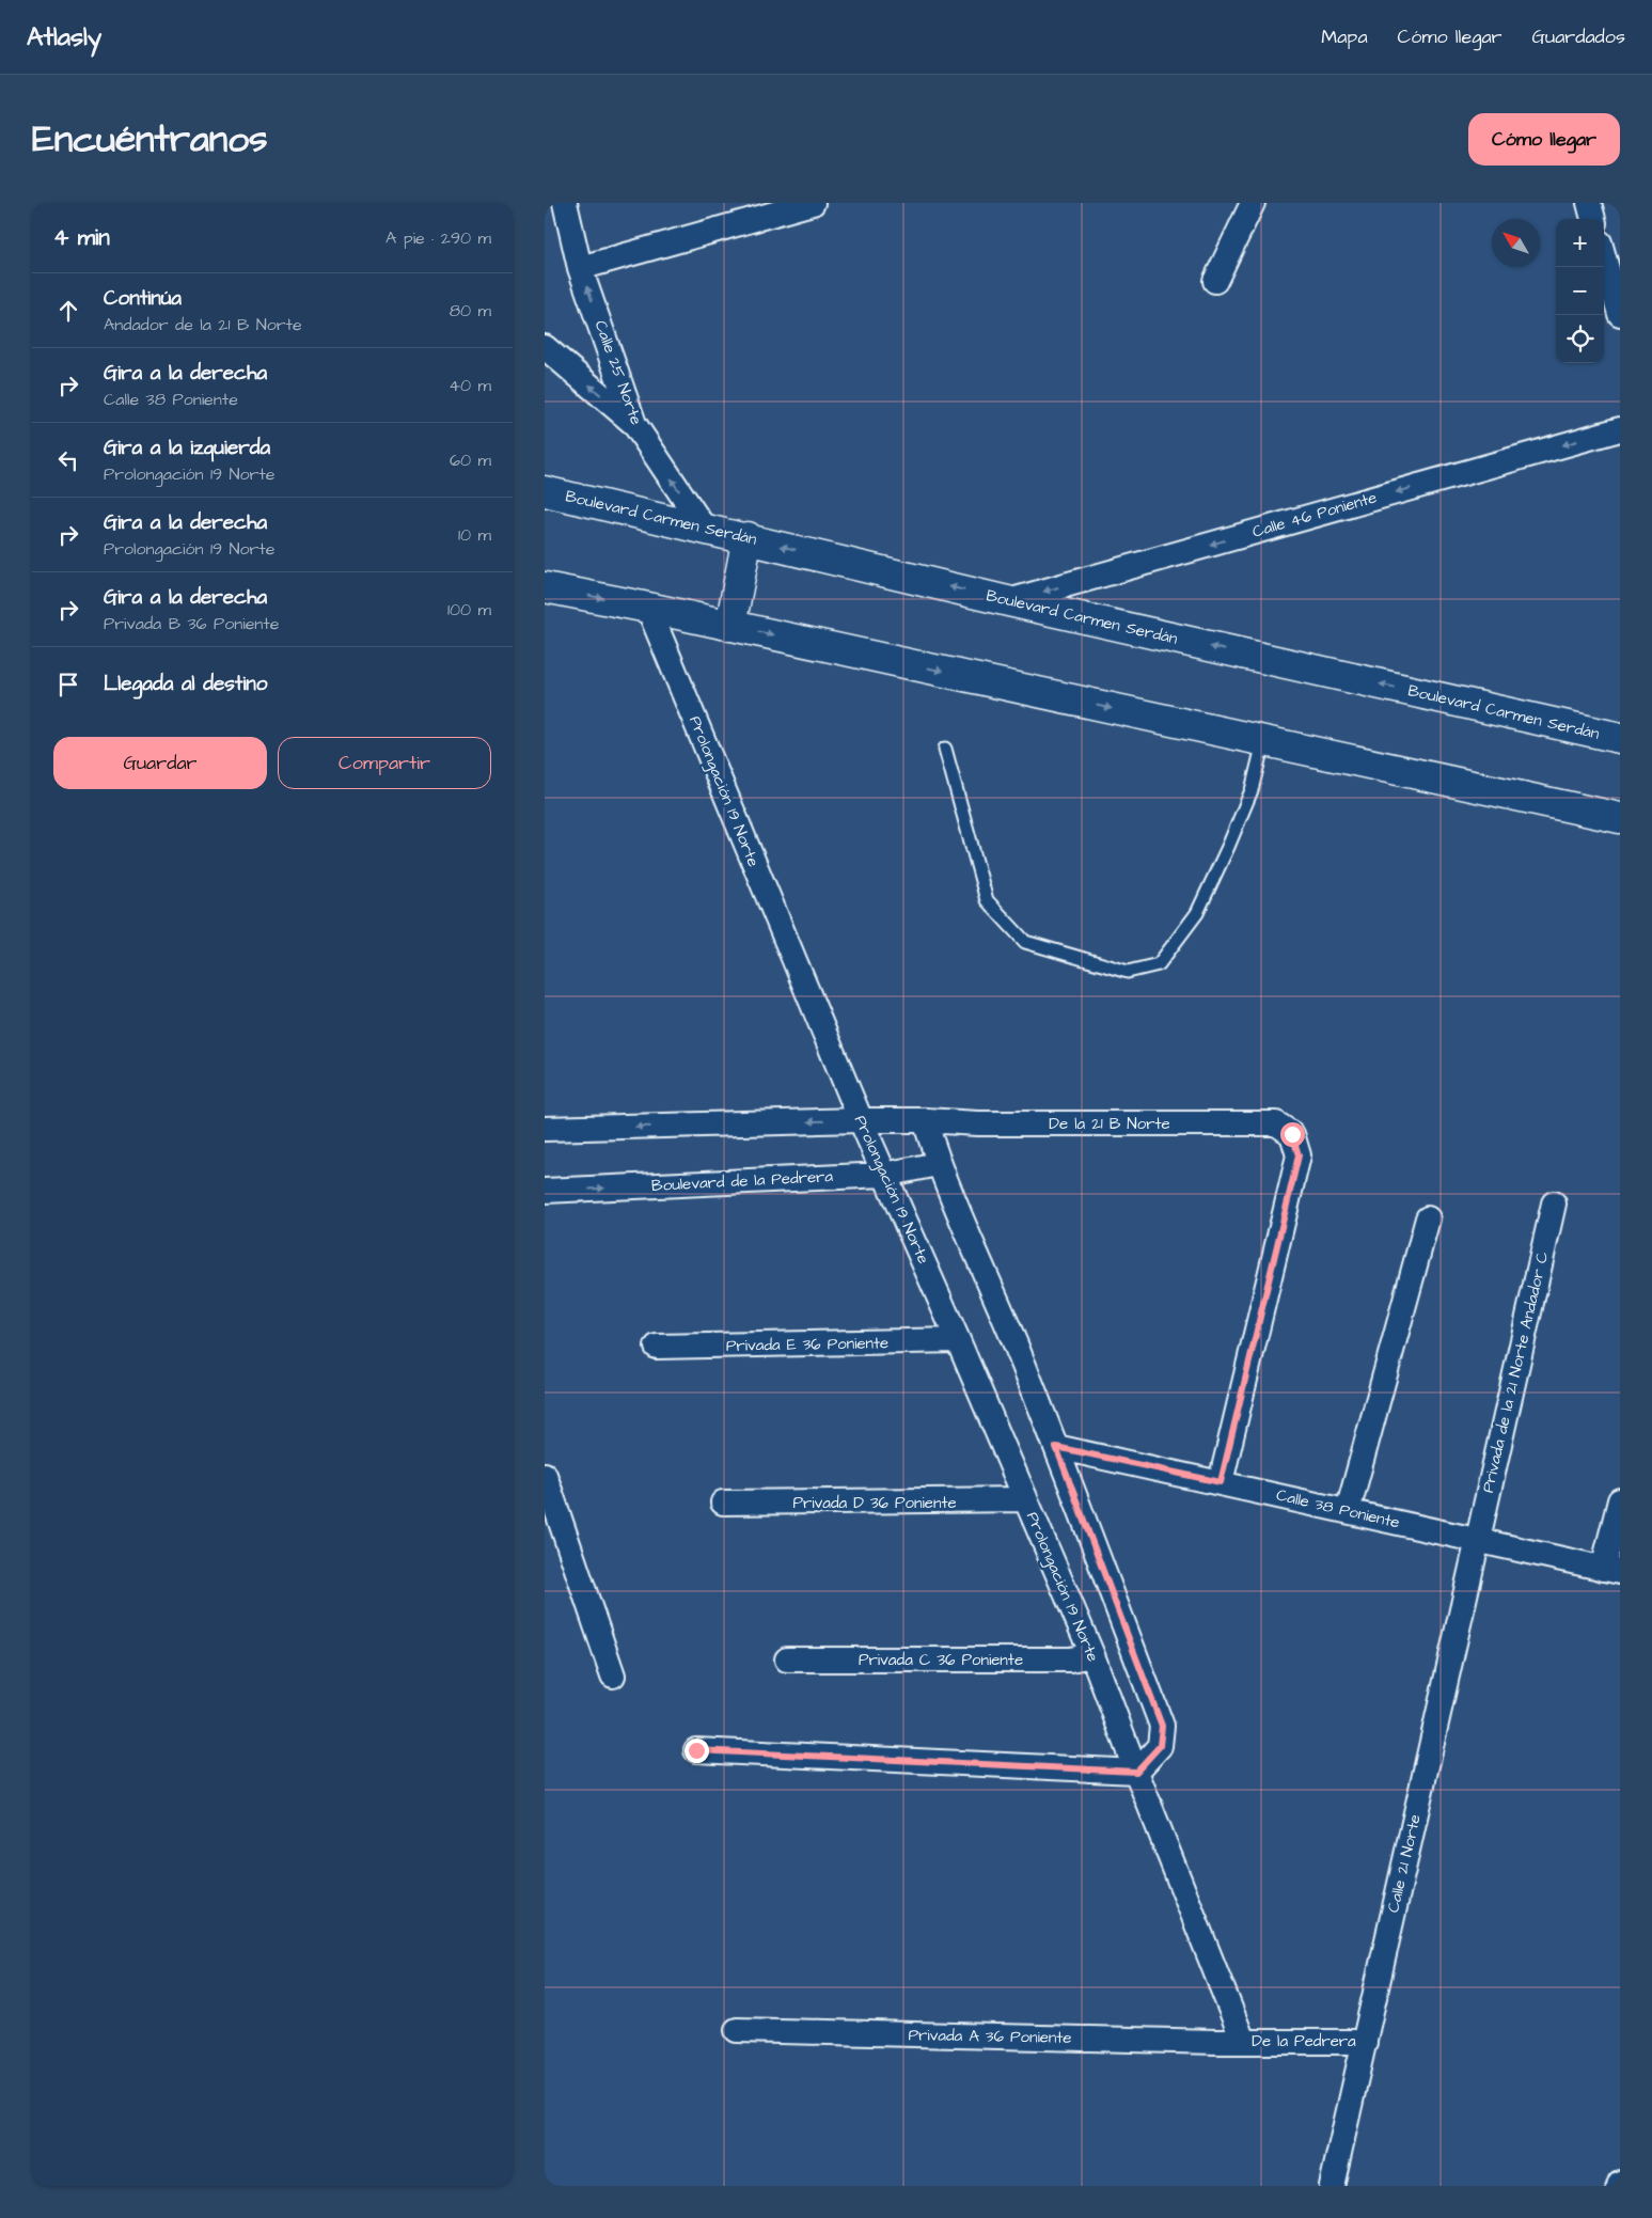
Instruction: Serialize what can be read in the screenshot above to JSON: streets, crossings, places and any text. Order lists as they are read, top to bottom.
{
  "streets": {
    "main road": ["Boulevard Carmen Serdán"],
    "street": [
      "Calle 25 Norte",
      "Calle 46 Poniente",
      "Prolongación 19 Norte",
      "De la 21 B Norte",
      "Boulevard de la Pedrera",
      "Privada E 36 Poniente",
      "Privada de la 21 Norte Andador C",
      "Privada D 36 Poniente",
      "Calle 38 Poniente",
      "Privada C 36 Poniente",
      "Calle 21 Norte",
      "Privada A 36 Poniente",
      "De la Pedrera"
    ]
  },
  "crossings": [
    ["Calle 25 Norte", "Boulevard Carmen Serdán"],
    ["Calle 46 Poniente", "Boulevard Carmen Serdán"],
    ["Prolongación 19 Norte", "Boulevard de la Pedrera"],
    ["Prolongación 19 Norte", "Privada E 36 Poniente"],
    ["Prolongación 19 Norte", "Privada D 36 Poniente"],
    ["Prolongación 19 Norte", "Privada C 36 Poniente"],
    ["Prolongación 19 Norte", "Privada A 36 Poniente"],
    ["Prolongación 19 Norte", "De la Pedrera"],
    ["De la 21 B Norte", "Calle 38 Poniente"],
    ["Privada de la 21 Norte Andador C", "Calle 38 Poniente"],
    ["Privada de la 21 Norte Andador C", "Calle 21 Norte"],
    ["Calle 38 Poniente", "Calle 21 Norte"],
    ["Calle 21 Norte", "De la Pedrera"],
    ["Privada A 36 Poniente", "De la Pedrera"]
  ],
  "one_way": ["Calle 46 Poniente"],
  "north": "top left",
  "page": {
    "header": "Atlasly",
    "nav": ["Mapa", "Cómo llegar", "Guardados"],
    "title": "Encuéntranos",
    "buttons": [
      "Cómo llegar",
      ["Guardar", "Compartir"]
    ],
    "heading": ["4 min", "A pie · 290 m"],
    "map_buttons": ["+", "−"],
    "list": [
      ["Continúa", "Andador de la 21 B Norte", "80 m"],
      ["Gira a la derecha", "Calle 38 Poniente", "40 m"],
      ["Gira a la izquierda", "Prolongación 19 Norte", "60 m"],
      ["Gira a la derecha", "Prolongación 19 Norte", "10 m"],
      ["Gira a la derecha", "Privada B 36 Poniente", "100 m"],
      "Llegada al destino"
    ]
  }
}
